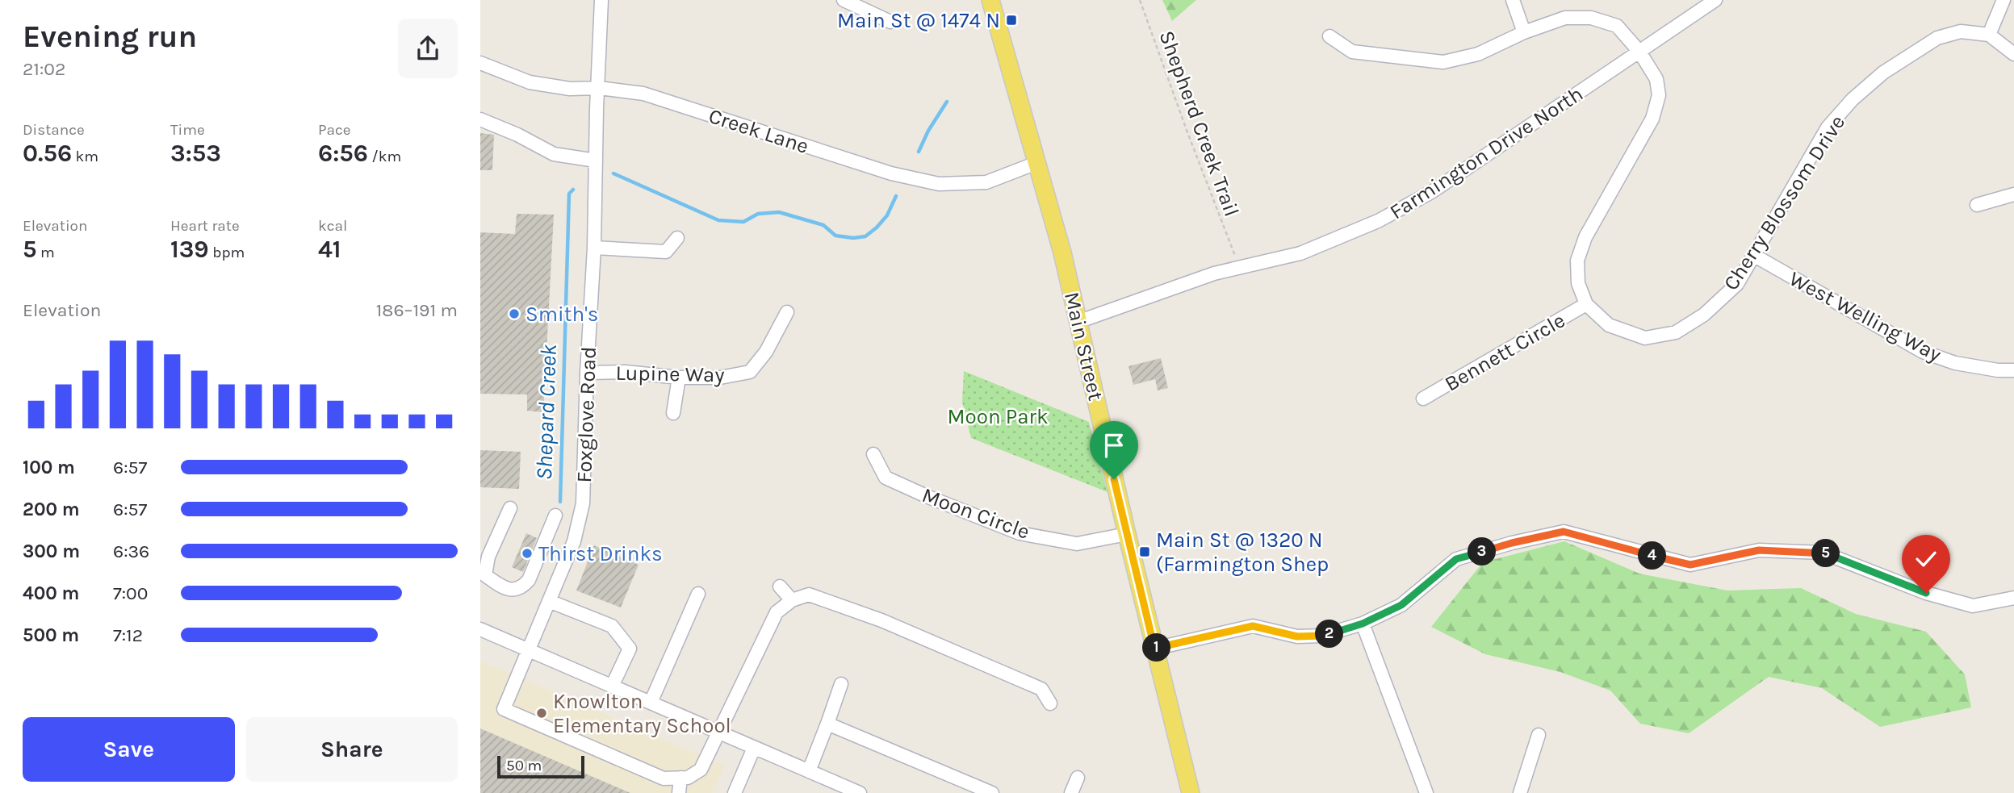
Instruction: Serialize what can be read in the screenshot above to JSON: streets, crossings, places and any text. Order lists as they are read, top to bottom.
{
  "streets": {
    "main road": ["Main Street"],
    "street": [
      "Creek Lane",
      "Farmington Drive North",
      "Cherry Blossom Drive",
      "West Welling Way",
      "Bennett Circle",
      "Lupine Way",
      "Foxglove Road",
      "Moon Circle"
    ],
    "path": ["Shepherd Creek Trail"]
  },
  "crossings": [
    ["Creek Lane", "Main Street"],
    ["Creek Lane", "Foxglove Road"],
    ["Farmington Drive North", "Cherry Blossom Drive"],
    ["Farmington Drive North", "Main Street"],
    ["Cherry Blossom Drive", "West Welling Way"],
    ["Cherry Blossom Drive", "Bennett Circle"],
    ["Main Street", "Moon Circle"],
    ["Lupine Way", "Foxglove Road"]
  ],
  "water": ["Shepard Creek"],
  "parks": ["Moon Park"],
  "places": {
    "transit": ["Main St @ 1474 N", "Main St @ 1320 N (Farmington Shep"],
    "other": ["Smith's", "Thirst Drinks", "Knowlton Elementary School"]
  },
  "scale_bar": "50 m",
  "page": {
    "heading": ["Evening run", "21:02"],
    "stats": [
      ["Distance", "0.56 km"],
      ["Time", "3:53"],
      ["Pace", "6:56 /km"],
      ["Elevation", "5 m"],
      ["Heart rate", "139 bpm"],
      ["kcal", "41"]
    ],
    "chart": ["Elevation", "186–191 m"],
    "list": [
      {
        "name": "100 m",
        "note": "6:57"
      },
      {
        "name": "200 m",
        "note": "6:57"
      },
      {
        "name": "300 m",
        "note": "6:36"
      },
      {
        "name": "400 m",
        "note": "7:00"
      },
      {
        "name": "500 m",
        "note": "7:12"
      }
    ],
    "pins": [
      "3",
      "5",
      "4",
      "2",
      "1"
    ],
    "buttons": ["Save", "Share"],
    "scale": "50 m"
  }
}
